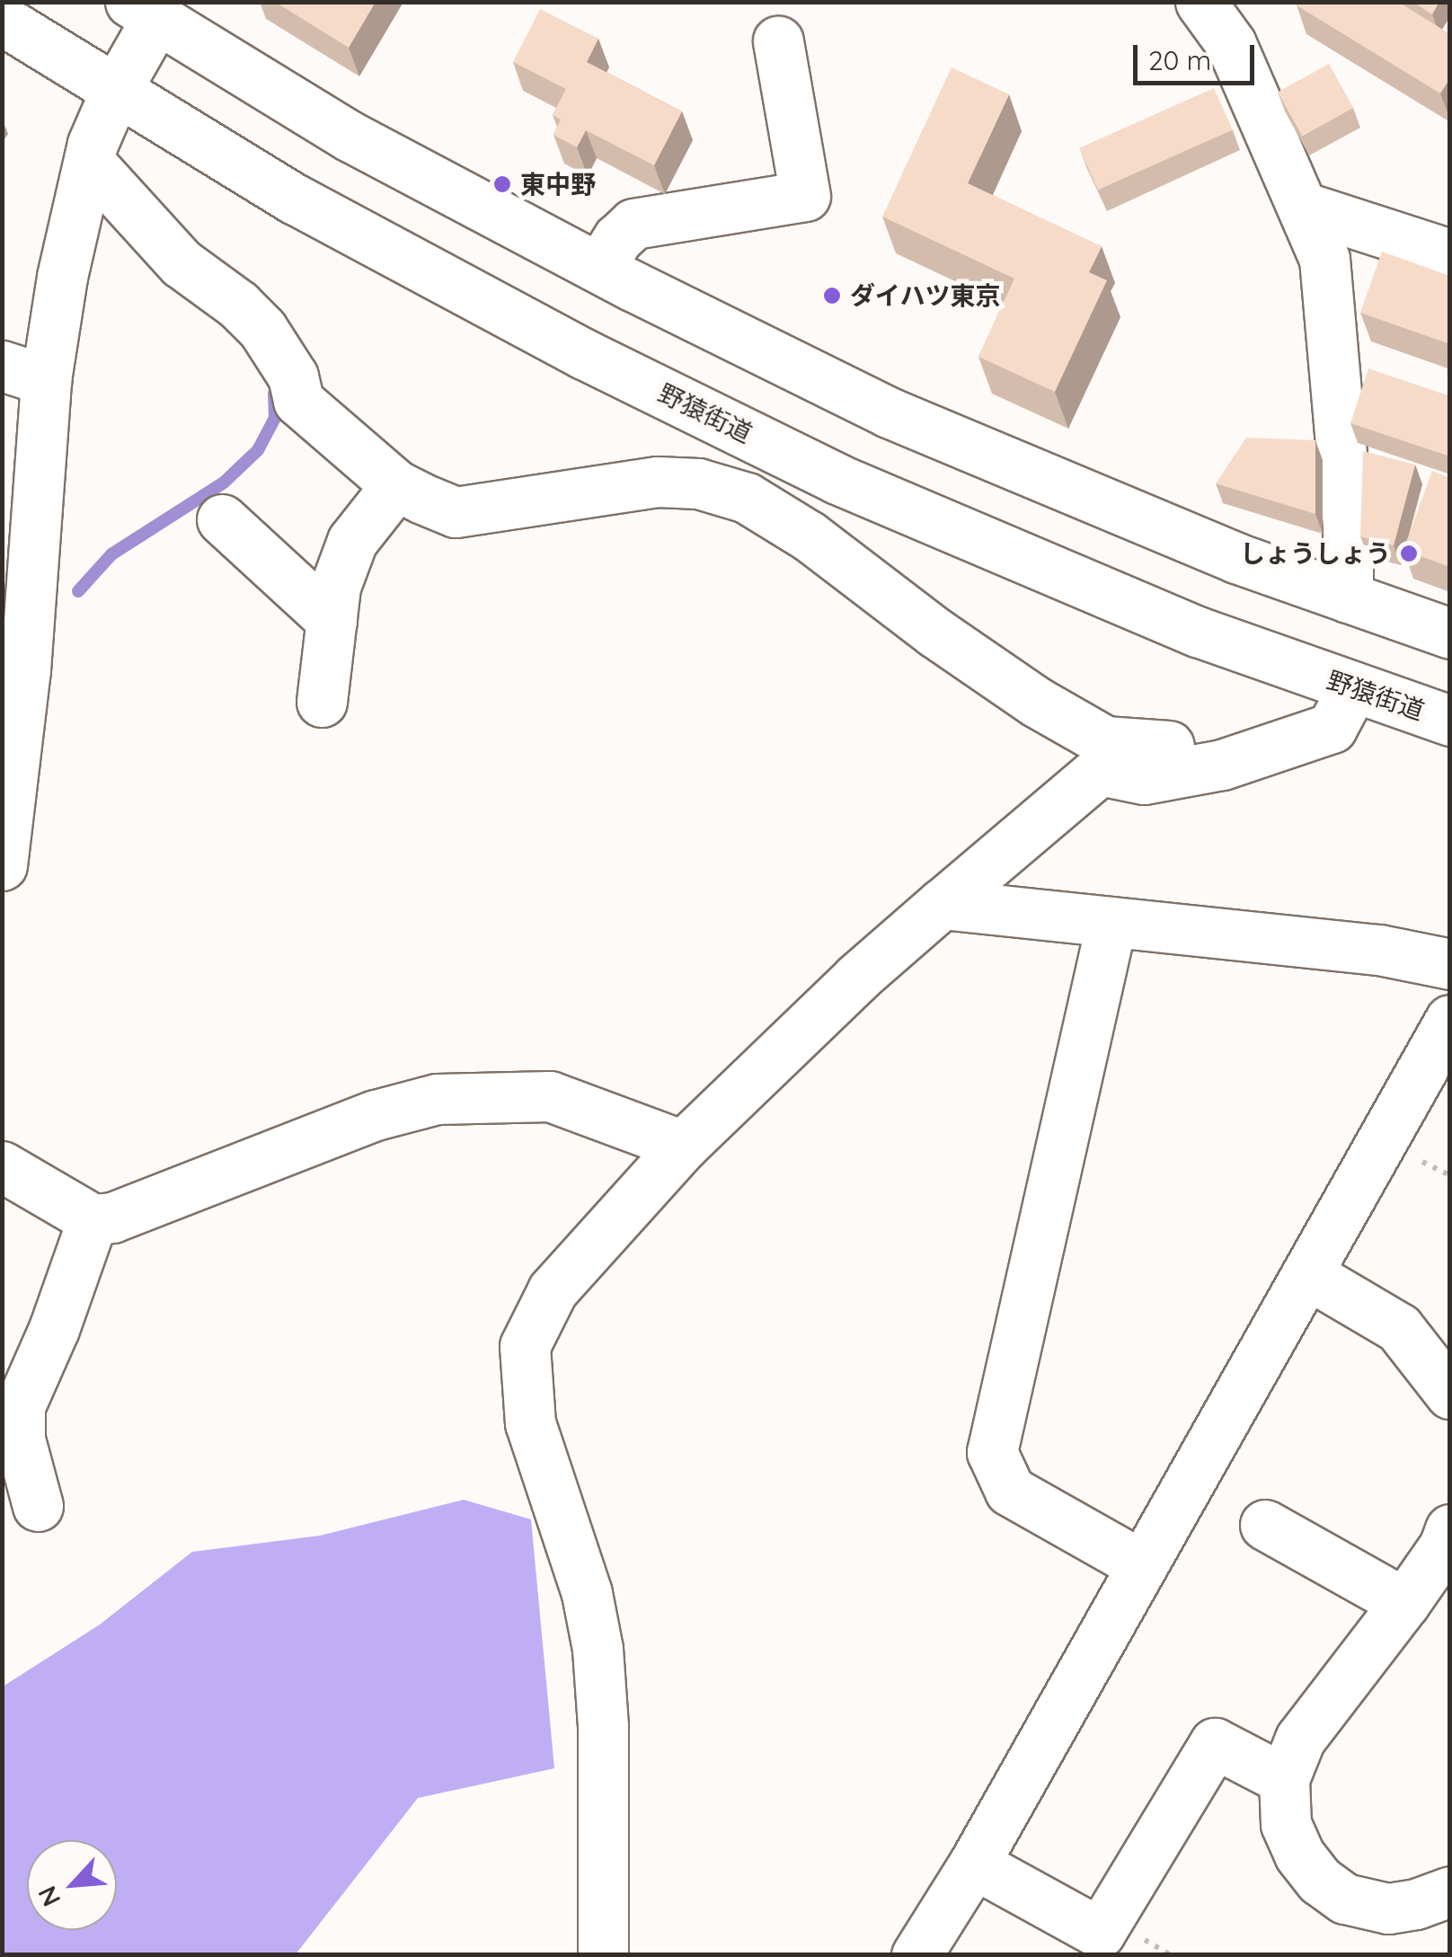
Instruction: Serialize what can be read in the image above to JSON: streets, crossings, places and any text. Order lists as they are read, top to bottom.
{
  "streets": {
    "street": ["野猿街道"]
  },
  "places": ["東中野", "ダイハツ東京", "しょうしょう"],
  "scale_bar": "20 m",
  "north": "bottom left"
}
